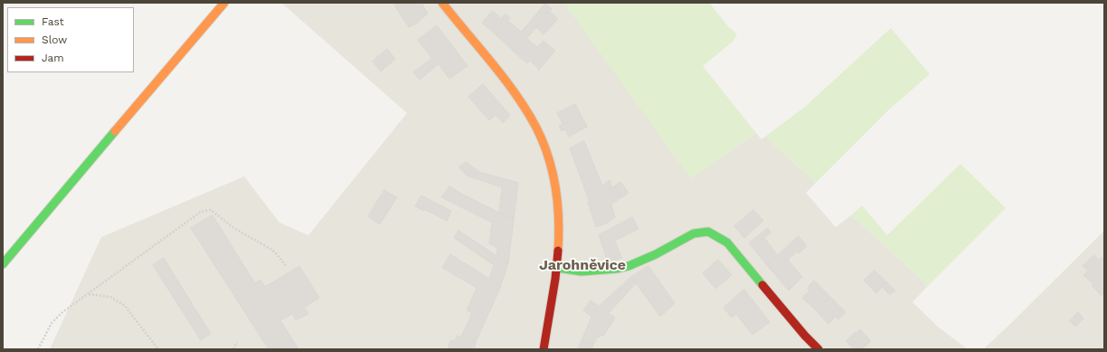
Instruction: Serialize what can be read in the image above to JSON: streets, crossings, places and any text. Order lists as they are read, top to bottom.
{
  "districts": ["Jarohněvice"],
  "legend": ["Fast", "Slow", "Jam"]
}
